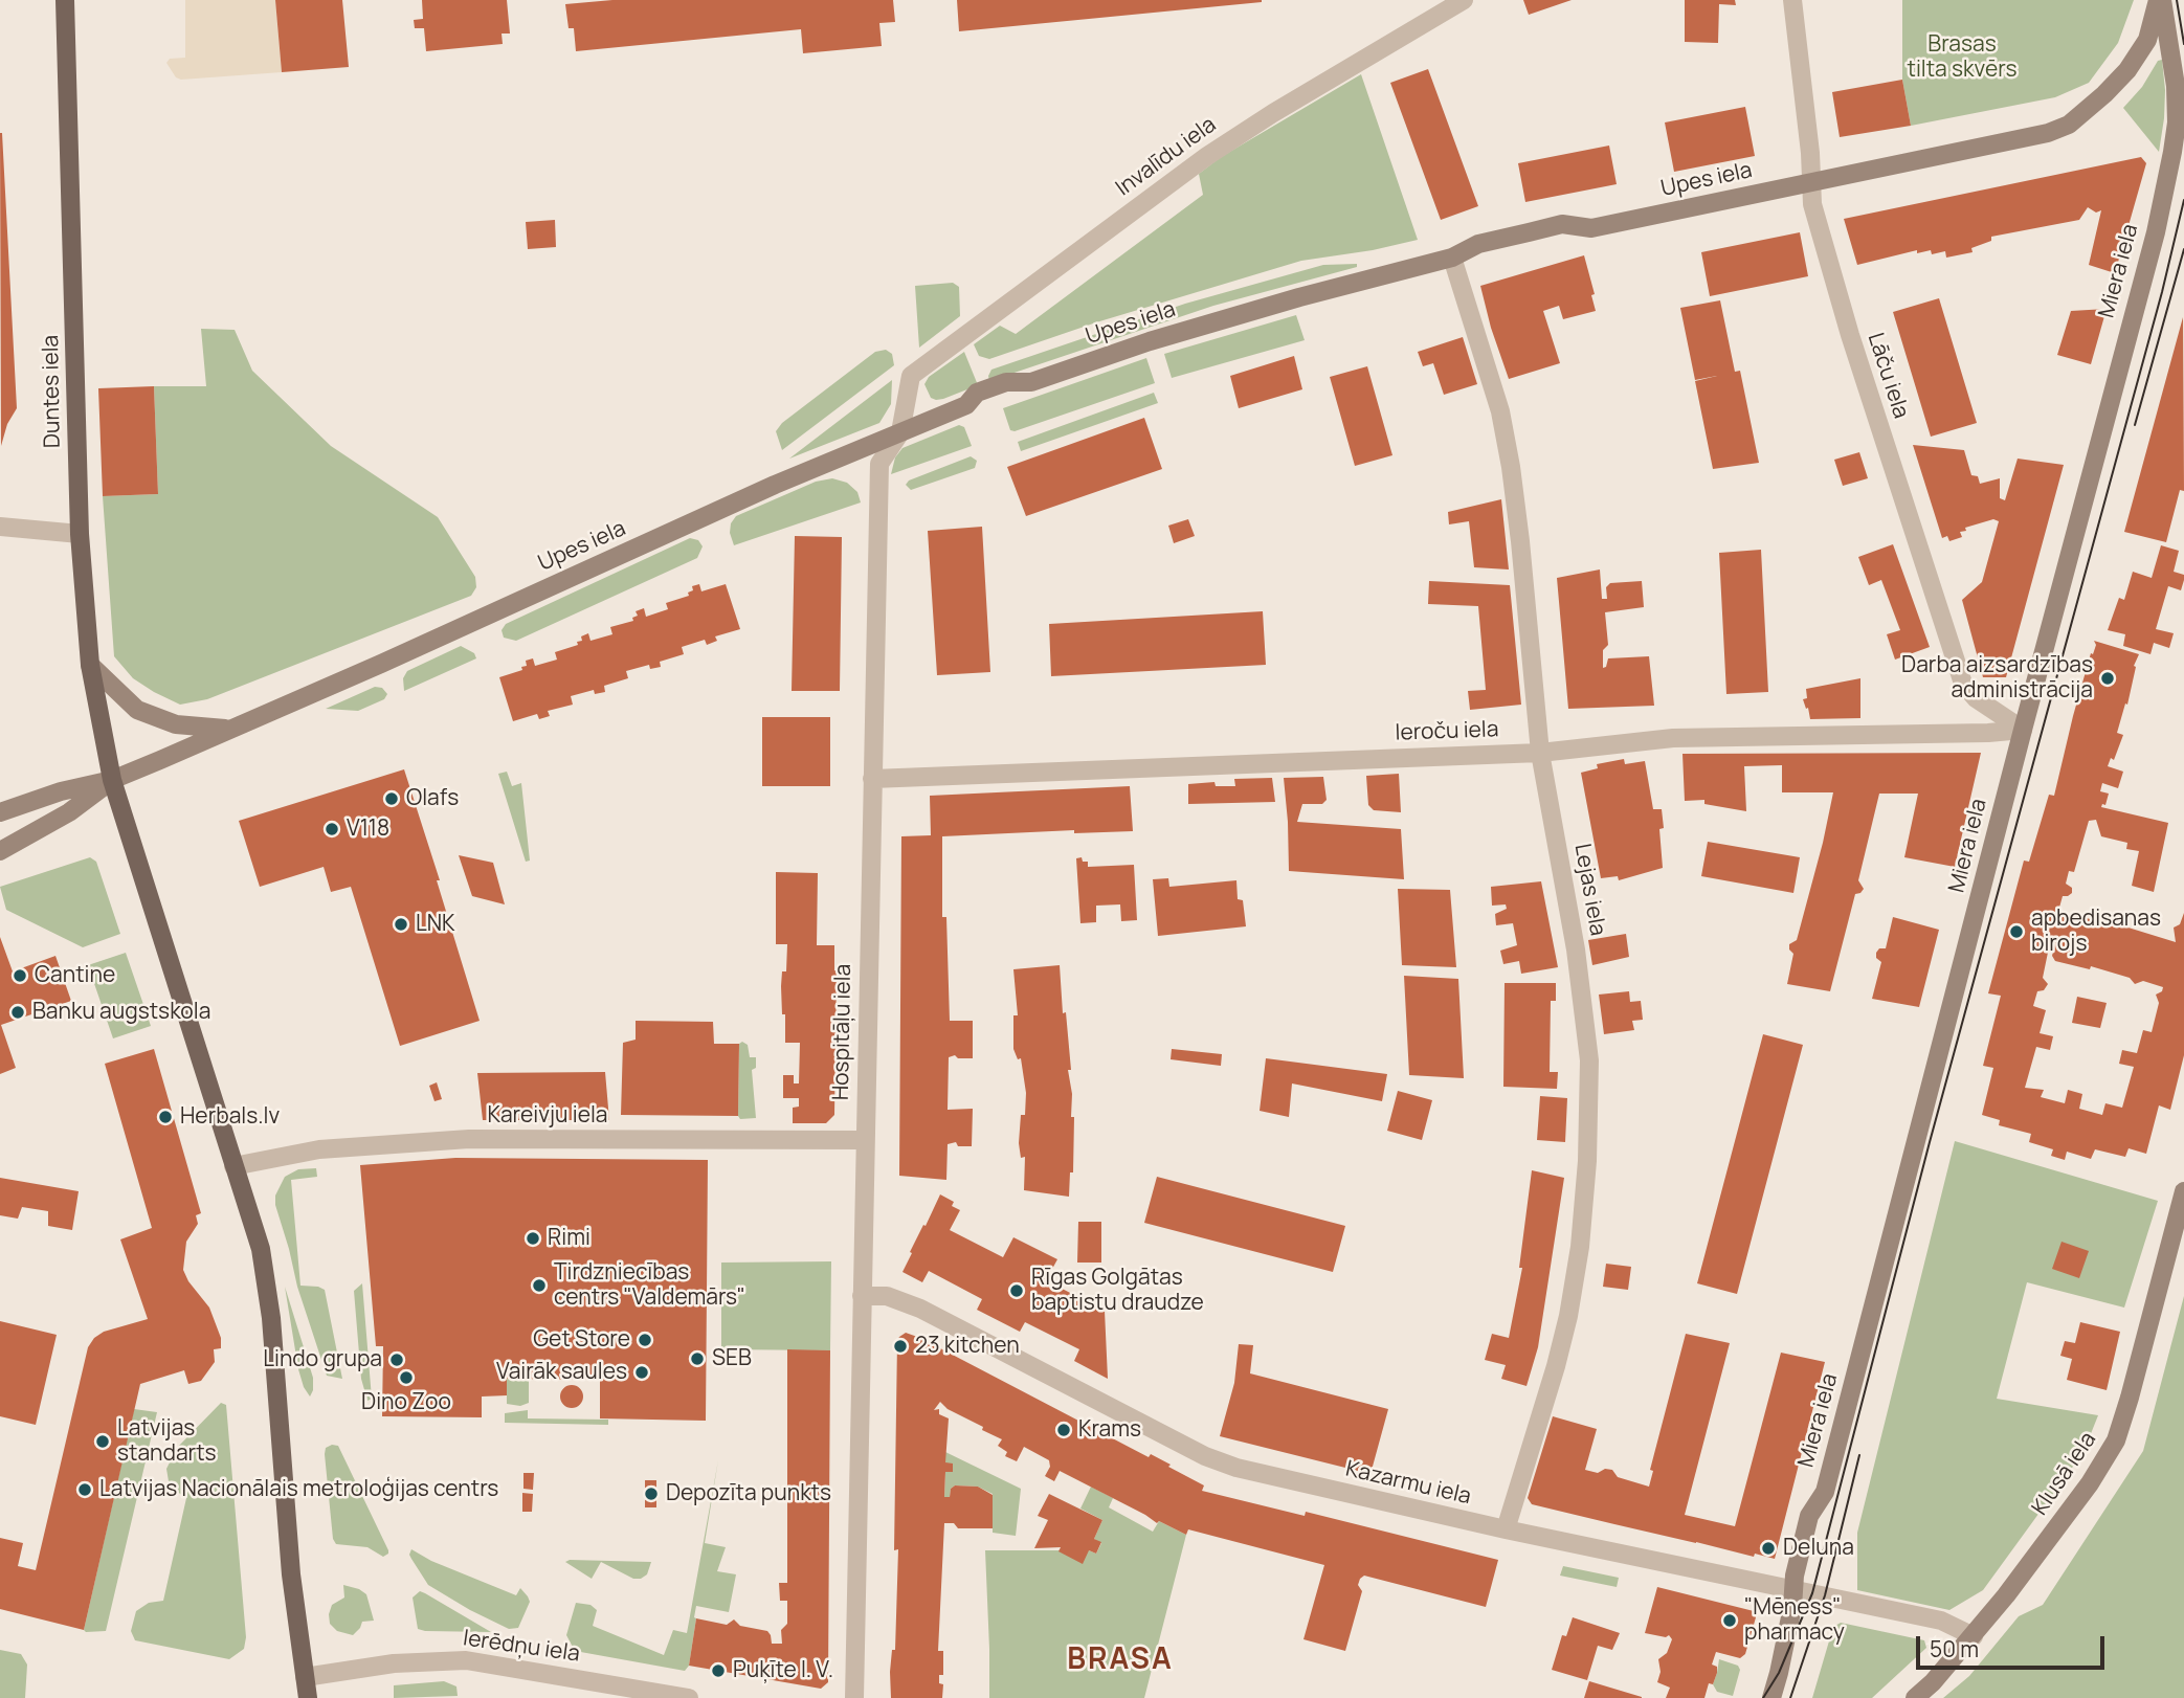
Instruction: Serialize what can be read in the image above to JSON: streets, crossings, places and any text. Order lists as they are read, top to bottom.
{
  "streets": {
    "main road": ["Duntes iela"],
    "street": [
      "Invalīdu iela",
      "Upes iela",
      "Miera iela",
      "Lāču iela",
      "Ieroču iela",
      "Lejas iela",
      "Hospitāļu iela",
      "Kareivju iela",
      "Klusā iela",
      "Kazarmu iela",
      "Ierēdņu iela"
    ]
  },
  "crossings": [
    ["Invalīdu iela", "Hospitāļu iela"],
    ["Upes iela", "Miera iela"],
    ["Upes iela", "Lāču iela"],
    ["Upes iela", "Duntes iela"],
    ["Upes iela", "Lejas iela"],
    ["Upes iela", "Hospitāļu iela"],
    ["Miera iela", "Lāču iela"],
    ["Miera iela", "Ieroču iela"],
    ["Miera iela", "Kazarmu iela"],
    ["Lāču iela", "Ieroču iela"],
    ["Duntes iela", "Kareivju iela"],
    ["Duntes iela", "Ierēdņu iela"],
    ["Ieroču iela", "Lejas iela"],
    ["Ieroču iela", "Hospitāļu iela"],
    ["Lejas iela", "Kazarmu iela"],
    ["Hospitāļu iela", "Kareivju iela"],
    ["Hospitāļu iela", "Kazarmu iela"],
    ["Klusā iela", "Kazarmu iela"]
  ],
  "districts": ["BRASA"],
  "parks": ["Brasas tilta skvērs"],
  "places": [
    "Darba aizsardzības administrācija",
    "Olafs",
    "V118",
    "LNK",
    "apbedisanas birojs",
    "Cantine",
    "Banku augstskola",
    "Herbals.lv",
    "Rimi",
    "Tirdzniecības centrs \"Valdemārs\"",
    "Rīgas Golgātas baptistu draudze",
    "Get Store",
    "23 kitchen",
    "SEB",
    "Lindo grupa",
    "Vairāk saules",
    "Dino Zoo",
    "Krams",
    "Latvijas standarts",
    "Latvijas Nacionālais metroloģijas centrs",
    "Depozīta punkts",
    "Deluna",
    "\"Mēness\" pharmacy",
    "Puķīte I. V."
  ],
  "scale_bar": "50 m"
}
